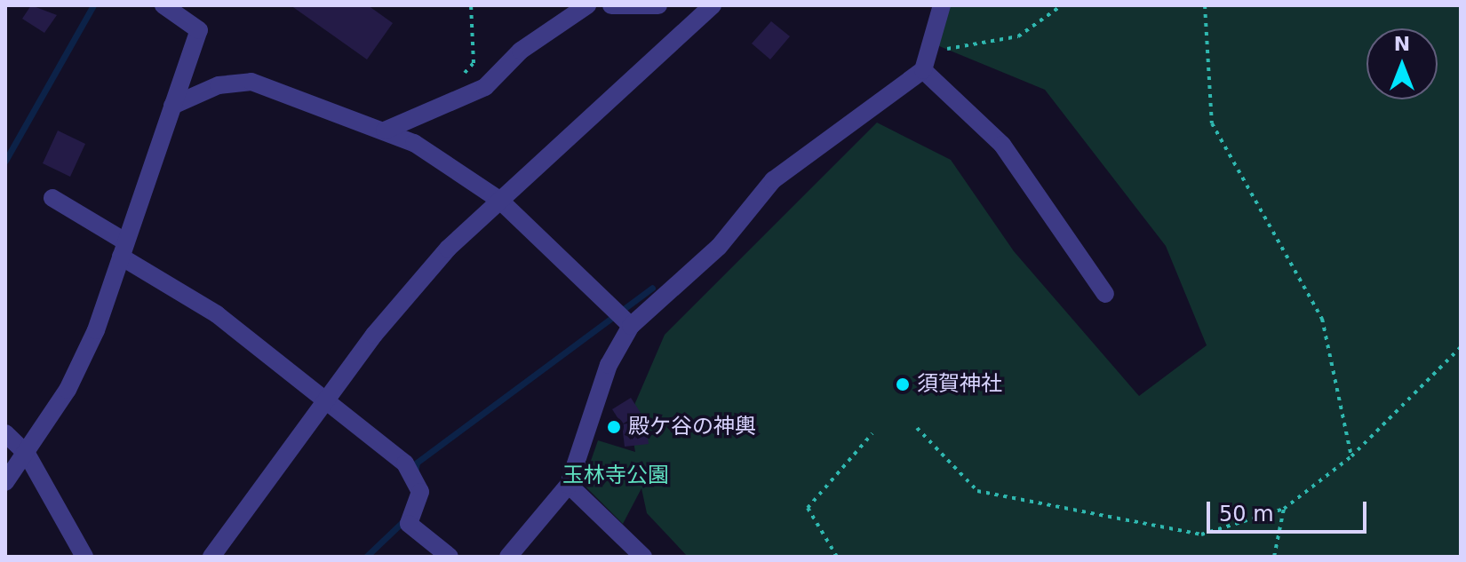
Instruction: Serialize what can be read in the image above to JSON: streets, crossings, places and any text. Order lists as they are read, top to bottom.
{
  "parks": ["玉林寺公園"],
  "places": ["須賀神社", "殿ケ谷の神輿"],
  "scale_bar": "50 m",
  "north": "top"
}
